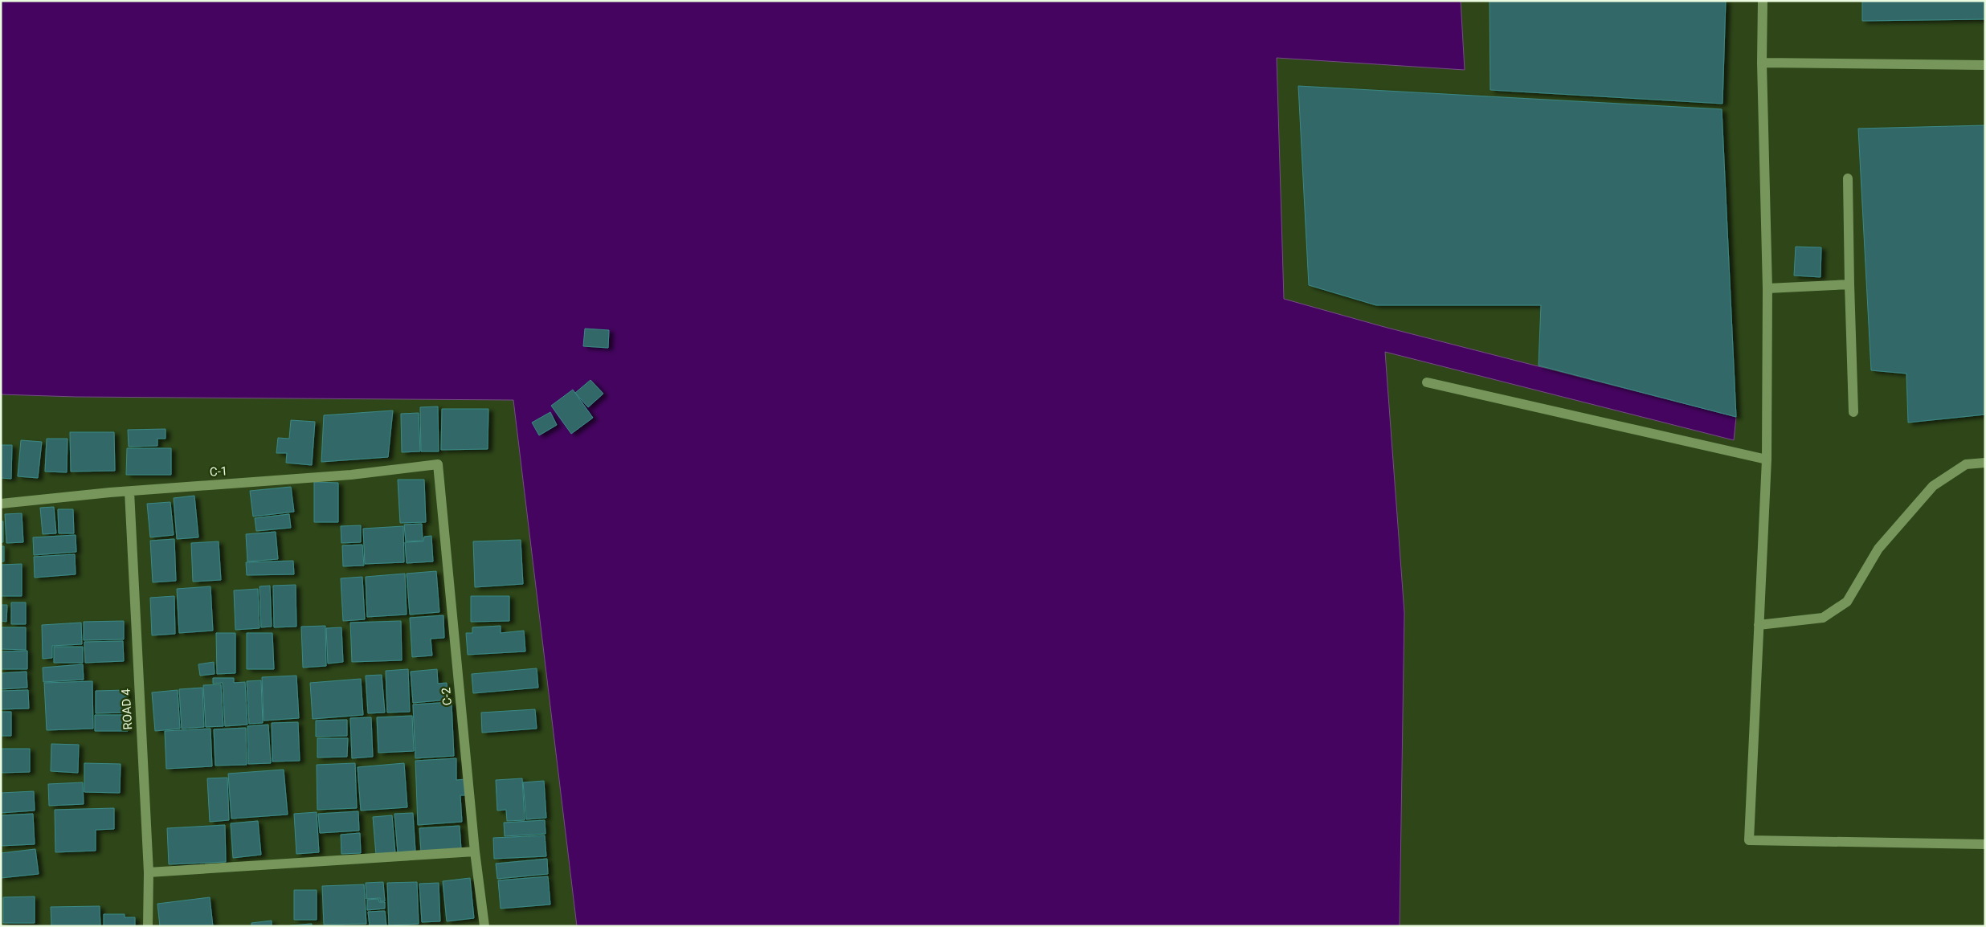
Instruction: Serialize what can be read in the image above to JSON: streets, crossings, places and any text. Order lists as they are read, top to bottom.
{
  "streets": {
    "street": ["C-1", "C-2", "ROAD 4"]
  },
  "crossings": [
    ["C-1", "C-2"],
    ["C-1", "ROAD 4"]
  ]
}
